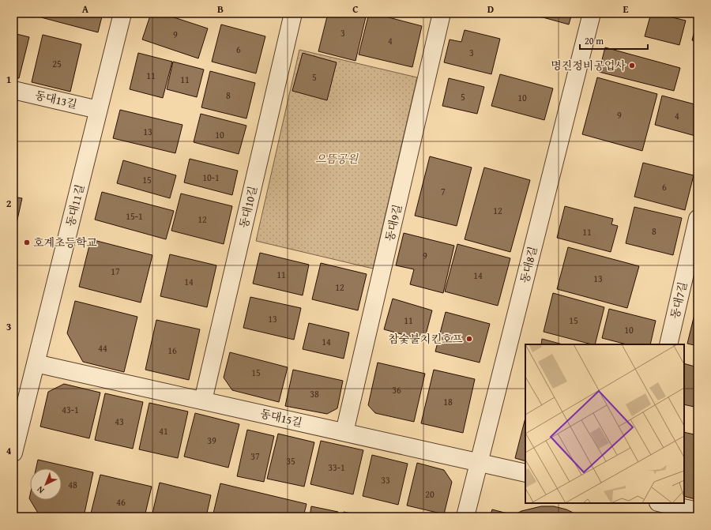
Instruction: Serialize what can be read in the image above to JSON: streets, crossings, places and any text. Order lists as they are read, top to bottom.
{
  "streets": {
    "street": [
      "동대13길",
      "동대11길",
      "동대10길",
      "동대9길",
      "동대8길",
      "동대7길",
      "동대15길"
    ]
  },
  "crossings": [
    ["동대13길", "동대11길"],
    ["동대11길", "동대15길"],
    ["동대10길", "동대15길"],
    ["동대9길", "동대15길"],
    ["동대8길", "동대15길"]
  ],
  "parks": ["으뜸공원"],
  "places": ["명진정비공업사", "호계초등학교", "참숯불치킨호프"],
  "house_numbers": [
    "3",
    "9",
    "4",
    "6",
    "3",
    "25",
    "11",
    "5",
    "11",
    "8",
    "5",
    "10",
    "9",
    "4",
    "13",
    "10",
    "10-1",
    "15",
    "6",
    "7",
    "12",
    "15-1",
    "12",
    "8",
    "11",
    "9",
    "17",
    "11",
    "14",
    "13",
    "14",
    "12",
    "13",
    "11",
    "15",
    "10",
    "14",
    "44",
    "16",
    "15",
    "36",
    "38",
    "18",
    "43-1",
    "43",
    "41",
    "39",
    "37",
    "35",
    "33-1",
    "33",
    "48",
    "20",
    "46"
  ],
  "scale_bar": "20 m",
  "north": "bottom left",
  "grid": {
    "columns": [
      "A",
      "B",
      "C",
      "D",
      "E"
    ],
    "rows": [
      "1",
      "2",
      "3",
      "4"
    ]
  }
}
